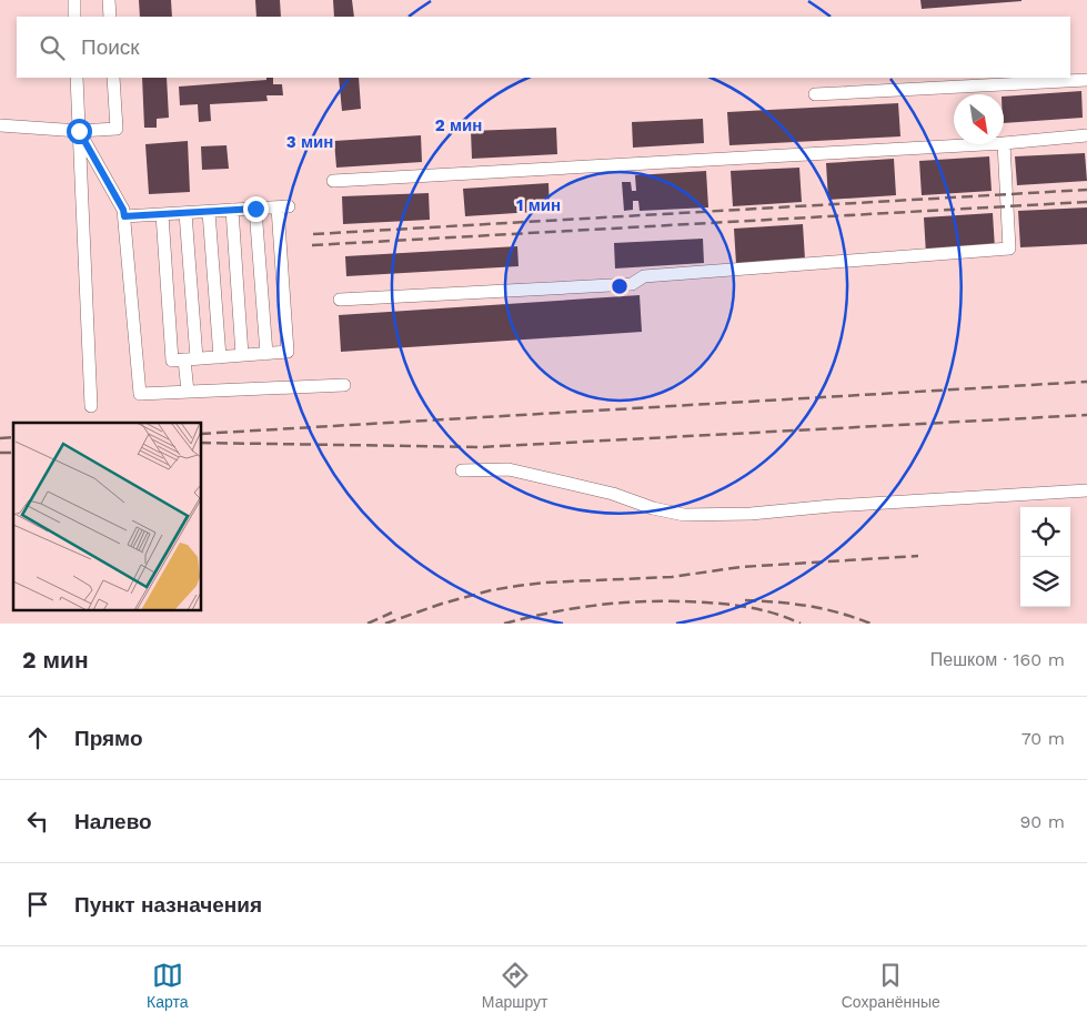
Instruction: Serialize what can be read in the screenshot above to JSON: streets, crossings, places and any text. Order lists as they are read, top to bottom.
{
  "north": "bottom right",
  "page": {
    "search": "Поиск",
    "heading": ["2 мин", "Пешком · 160 m"],
    "list": [
      ["Прямо", "70 m"],
      ["Налево", "90 m"],
      "Пункт назначения"
    ],
    "nav": ["Карта", "Маршрут", "Сохранённые"]
  },
  "rings": ["2 мин", "3 мин", "1 мин"]
}
